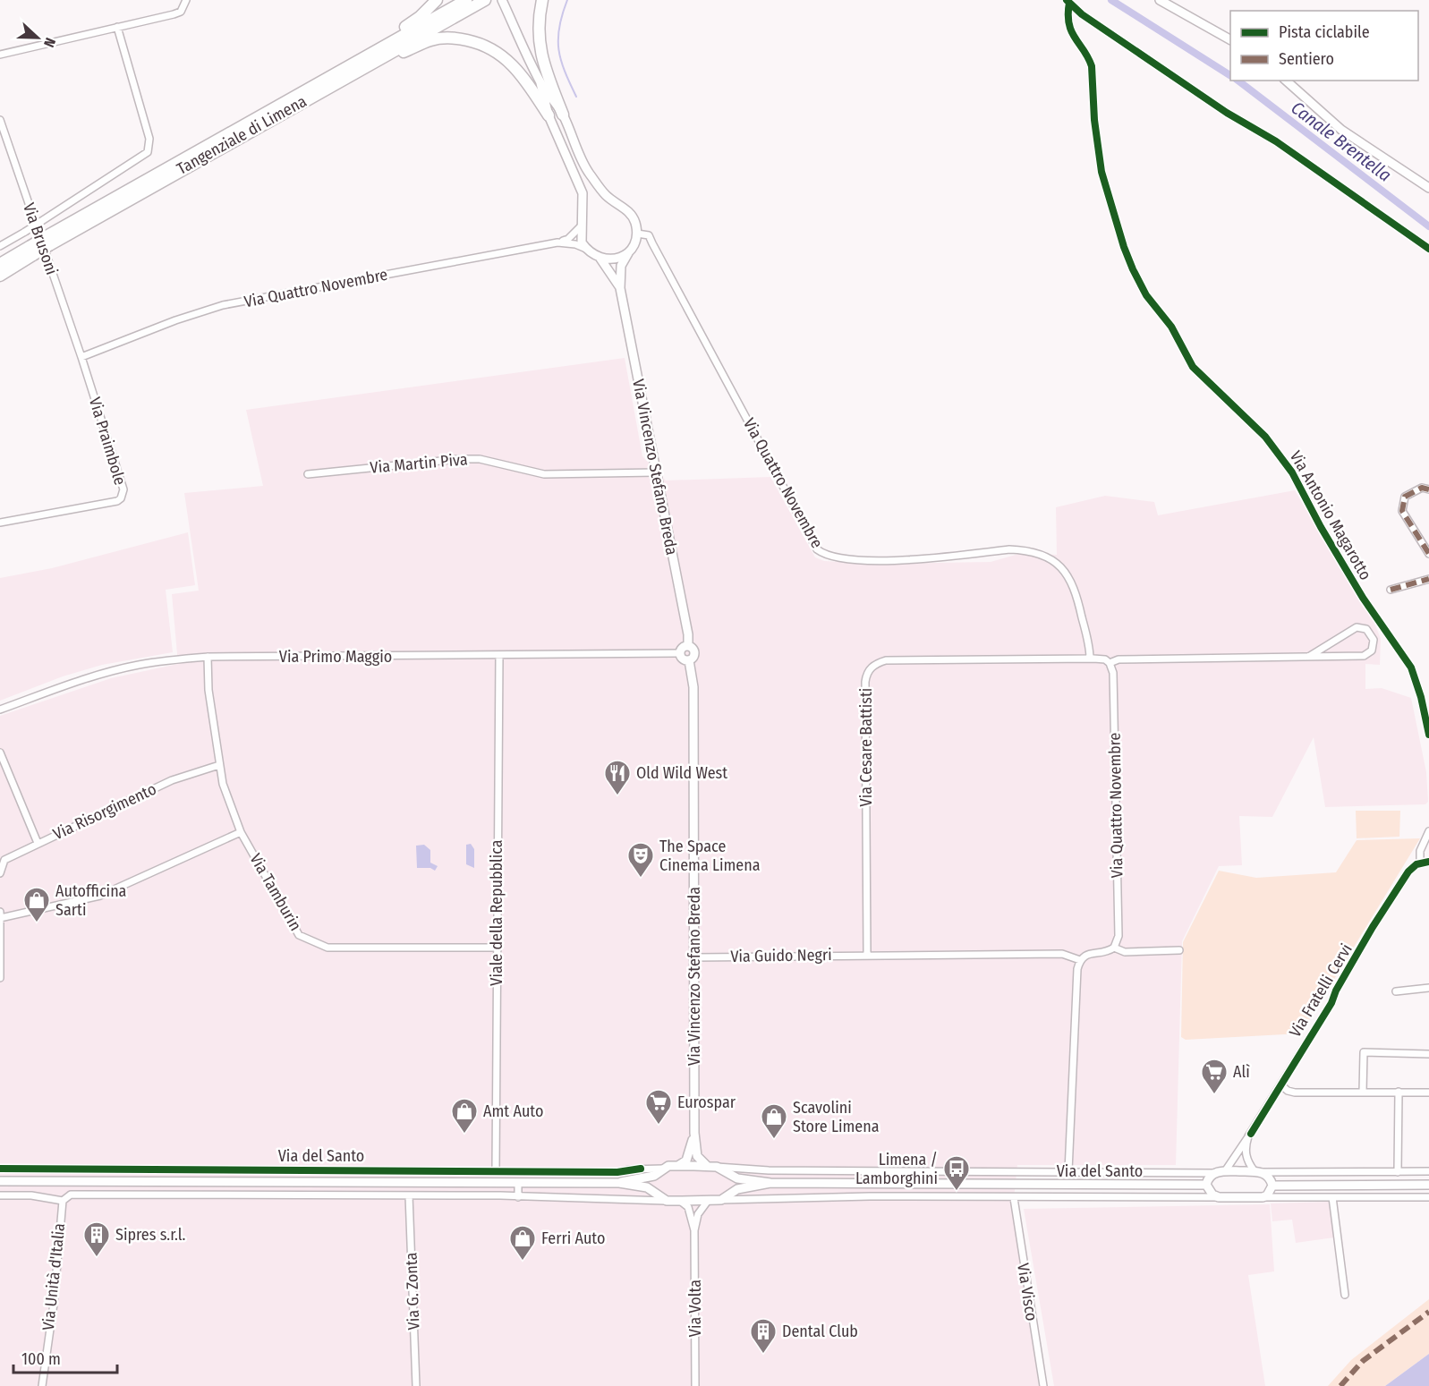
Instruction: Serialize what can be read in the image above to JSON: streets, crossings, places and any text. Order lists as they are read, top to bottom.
{
  "streets": {
    "highway": ["Tangenziale di Limena"],
    "street": [
      "Via Brusoni",
      "Via Quattro Novembre",
      "Via Praimbole",
      "Via Martin Piva",
      "Via Vincenzo Stefano Breda",
      "Via Antonio Magarotto",
      "Via Primo Maggio",
      "Via Cesare Battisti",
      "Via Risorgimento",
      "Via Tamburin",
      "Viale della Repubblica",
      "Via Guido Negri",
      "Via Fratelli Cervi",
      "Via del Santo",
      "Via Unità d'Italia",
      "Via G. Zonta",
      "Via Visco",
      "Via Volta"
    ]
  },
  "crossings": [
    ["Via Brusoni", "Via Quattro Novembre"],
    ["Via Brusoni", "Via Praimbole"],
    ["Via Quattro Novembre", "Via Praimbole"],
    ["Via Quattro Novembre", "Via Vincenzo Stefano Breda"],
    ["Via Quattro Novembre", "Via Cesare Battisti"],
    ["Via Martin Piva", "Via Vincenzo Stefano Breda"],
    ["Via Vincenzo Stefano Breda", "Via Primo Maggio"],
    ["Via Vincenzo Stefano Breda", "Via Guido Negri"],
    ["Via Vincenzo Stefano Breda", "Via del Santo"],
    ["Via Primo Maggio", "Via Tamburin"],
    ["Via Primo Maggio", "Viale della Repubblica"],
    ["Via Cesare Battisti", "Via Guido Negri"],
    ["Via Risorgimento", "Via Tamburin"],
    ["Via Tamburin", "Viale della Repubblica"],
    ["Viale della Repubblica", "Via del Santo"],
    ["Via Fratelli Cervi", "Via del Santo"],
    ["Via del Santo", "Via Visco"]
  ],
  "water": ["Canale Brentella"],
  "places": {
    "restaurant": ["Old Wild West"],
    "theatre": ["The Space Cinema Limena"],
    "shop": [
      "Autofficina Sarti",
      "Amt Auto",
      "Scavolini Store Limena",
      "Ferri Auto"
    ],
    "supermarket": ["Alì", "Eurospar"],
    "bus stop": ["Limena / Lamborghini"],
    "building": ["Sipres s.r.l.", "Dental Club"]
  },
  "legend": ["Pista ciclabile", "Sentiero"],
  "scale_bar": "100 m",
  "north": "right"
}
